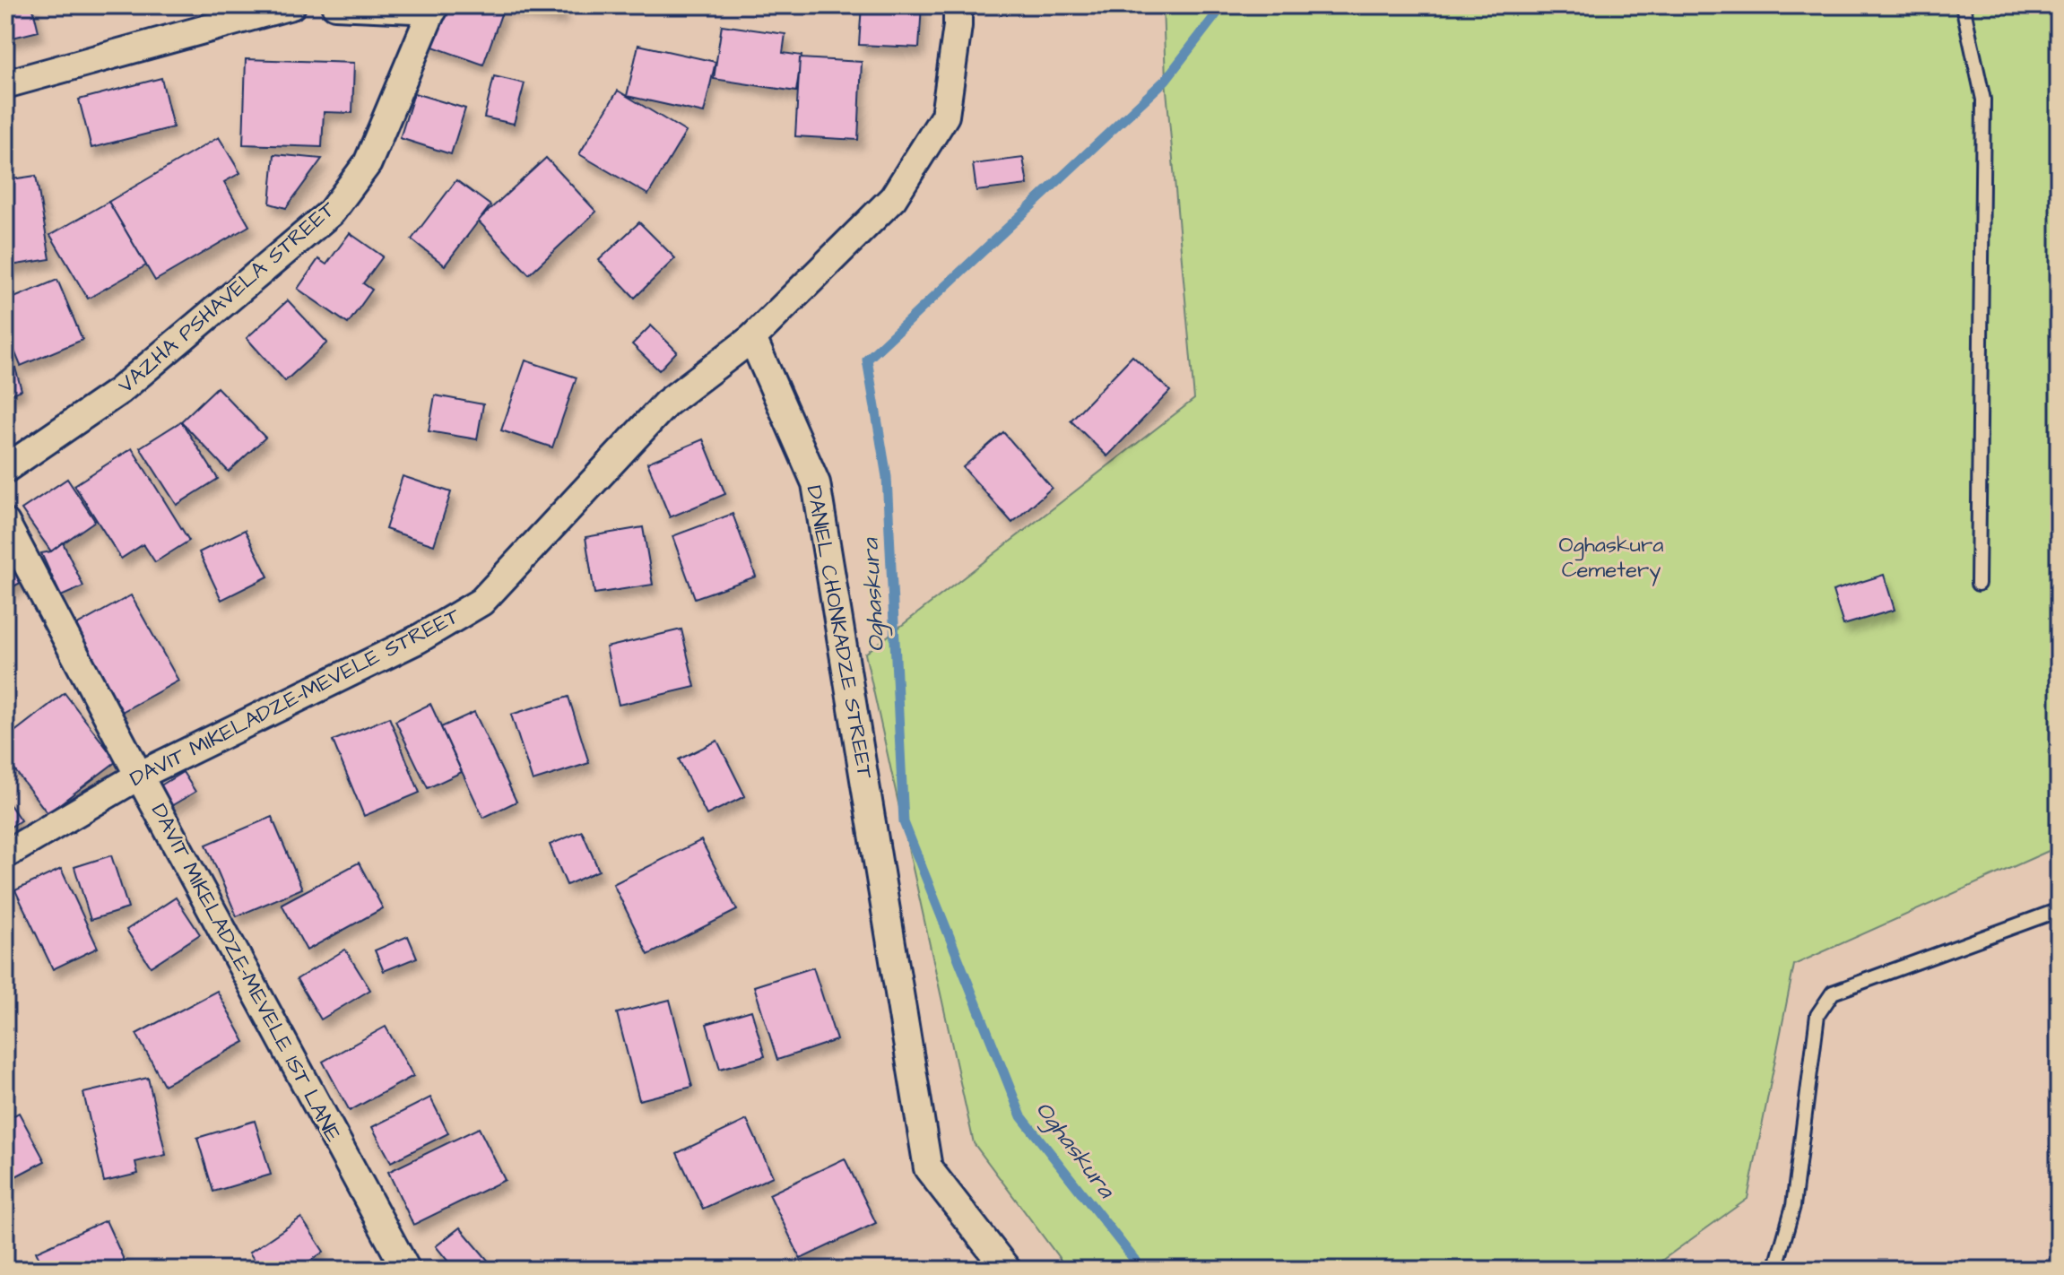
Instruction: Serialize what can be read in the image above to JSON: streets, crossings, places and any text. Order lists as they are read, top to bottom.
{
  "streets": {
    "street": [
      "VAZHA PSHAVELA STREET",
      "DANIEL CHONKADZE STREET",
      "DAVIT MIKELADZE-MEVELE STREET",
      "DAVIT MIKELADZE-MEVELE 1ST LANE"
    ]
  },
  "crossings": [
    ["DANIEL CHONKADZE STREET", "DAVIT MIKELADZE-MEVELE STREET"],
    ["DAVIT MIKELADZE-MEVELE STREET", "DAVIT MIKELADZE-MEVELE 1ST LANE"]
  ],
  "water": ["Oghaskura"],
  "parks": ["Oghaskura Cemetery"]
}
